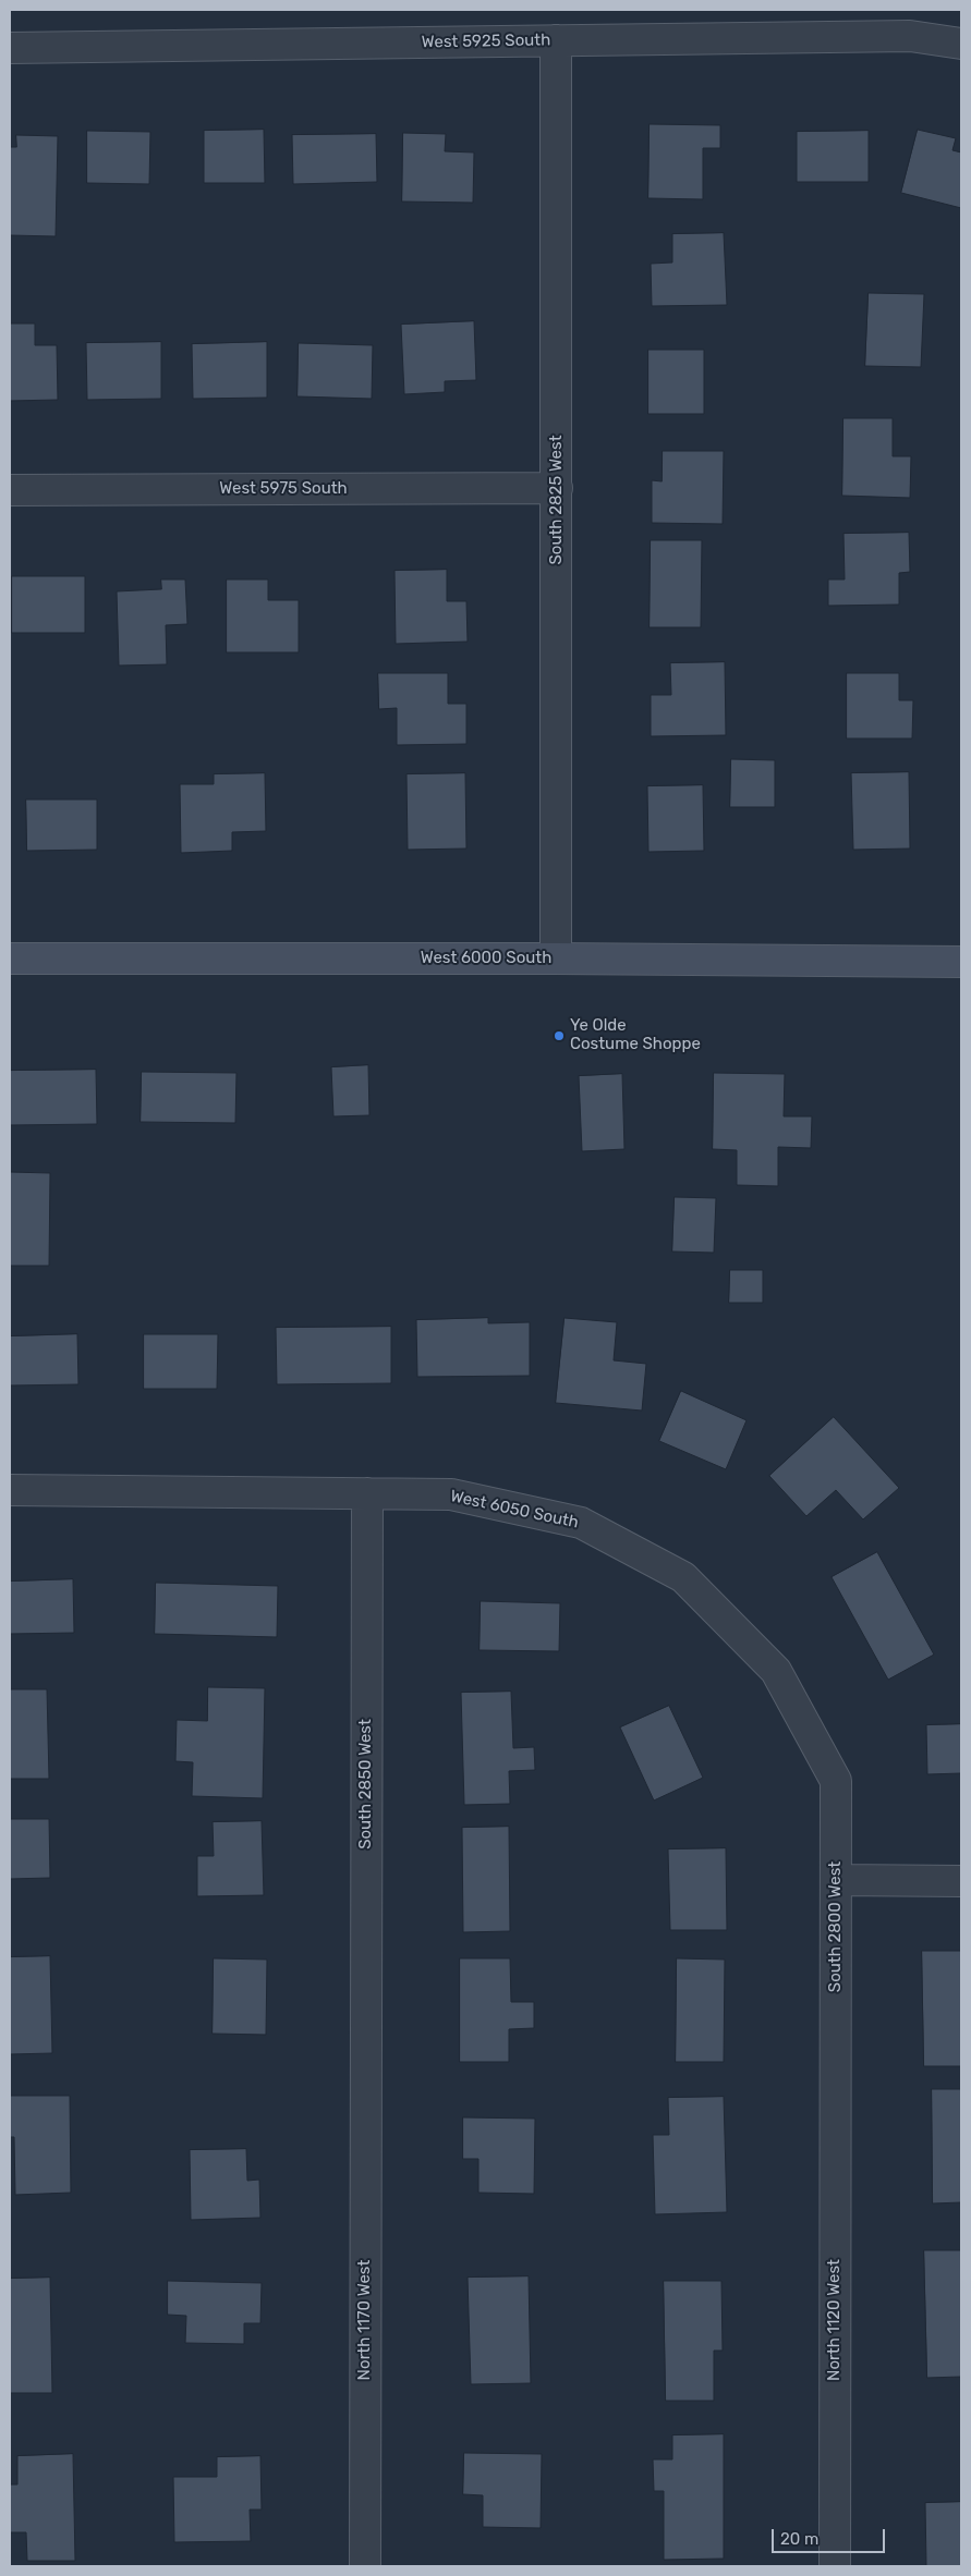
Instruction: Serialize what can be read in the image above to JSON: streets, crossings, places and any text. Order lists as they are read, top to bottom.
{
  "streets": {
    "street": [
      "West 5925 South",
      "West 5975 South",
      "South 2825 West",
      "West 6000 South",
      "West 6050 South",
      "South 2850 West",
      "South 2800 West",
      "North 1170 West",
      "North 1120 West"
    ]
  },
  "crossings": [
    ["West 5925 South", "South 2825 West"],
    ["West 5975 South", "South 2825 West"],
    ["South 2825 West", "West 6000 South"],
    ["West 6050 South", "South 2850 West"],
    ["West 6050 South", "South 2800 West"],
    ["South 2850 West", "North 1170 West"],
    ["South 2800 West", "North 1120 West"]
  ],
  "places": ["Ye Olde Costume Shoppe"],
  "scale_bar": "20 m"
}
